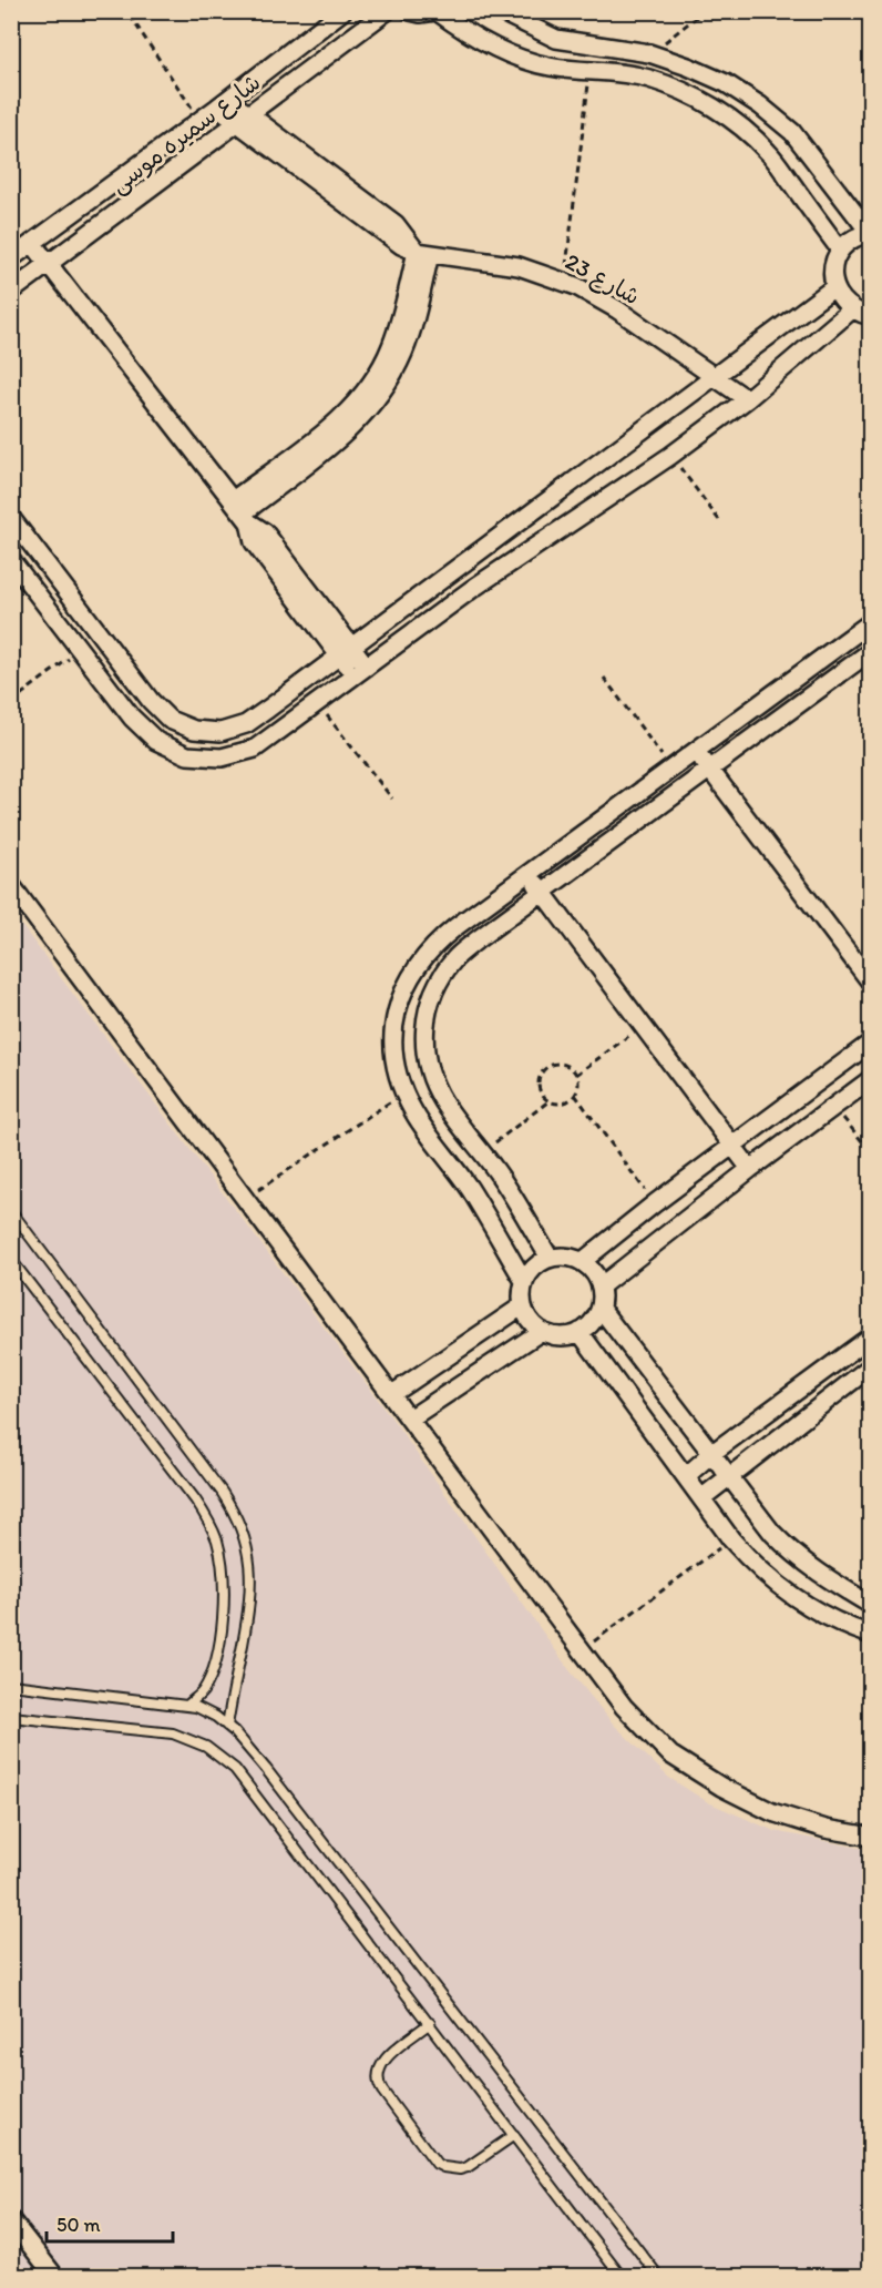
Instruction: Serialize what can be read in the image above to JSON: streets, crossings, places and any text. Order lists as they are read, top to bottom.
{
  "streets": {
    "street": ["شارع سميره موسى", "شارع 23"]
  },
  "scale_bar": "50 m"
}
